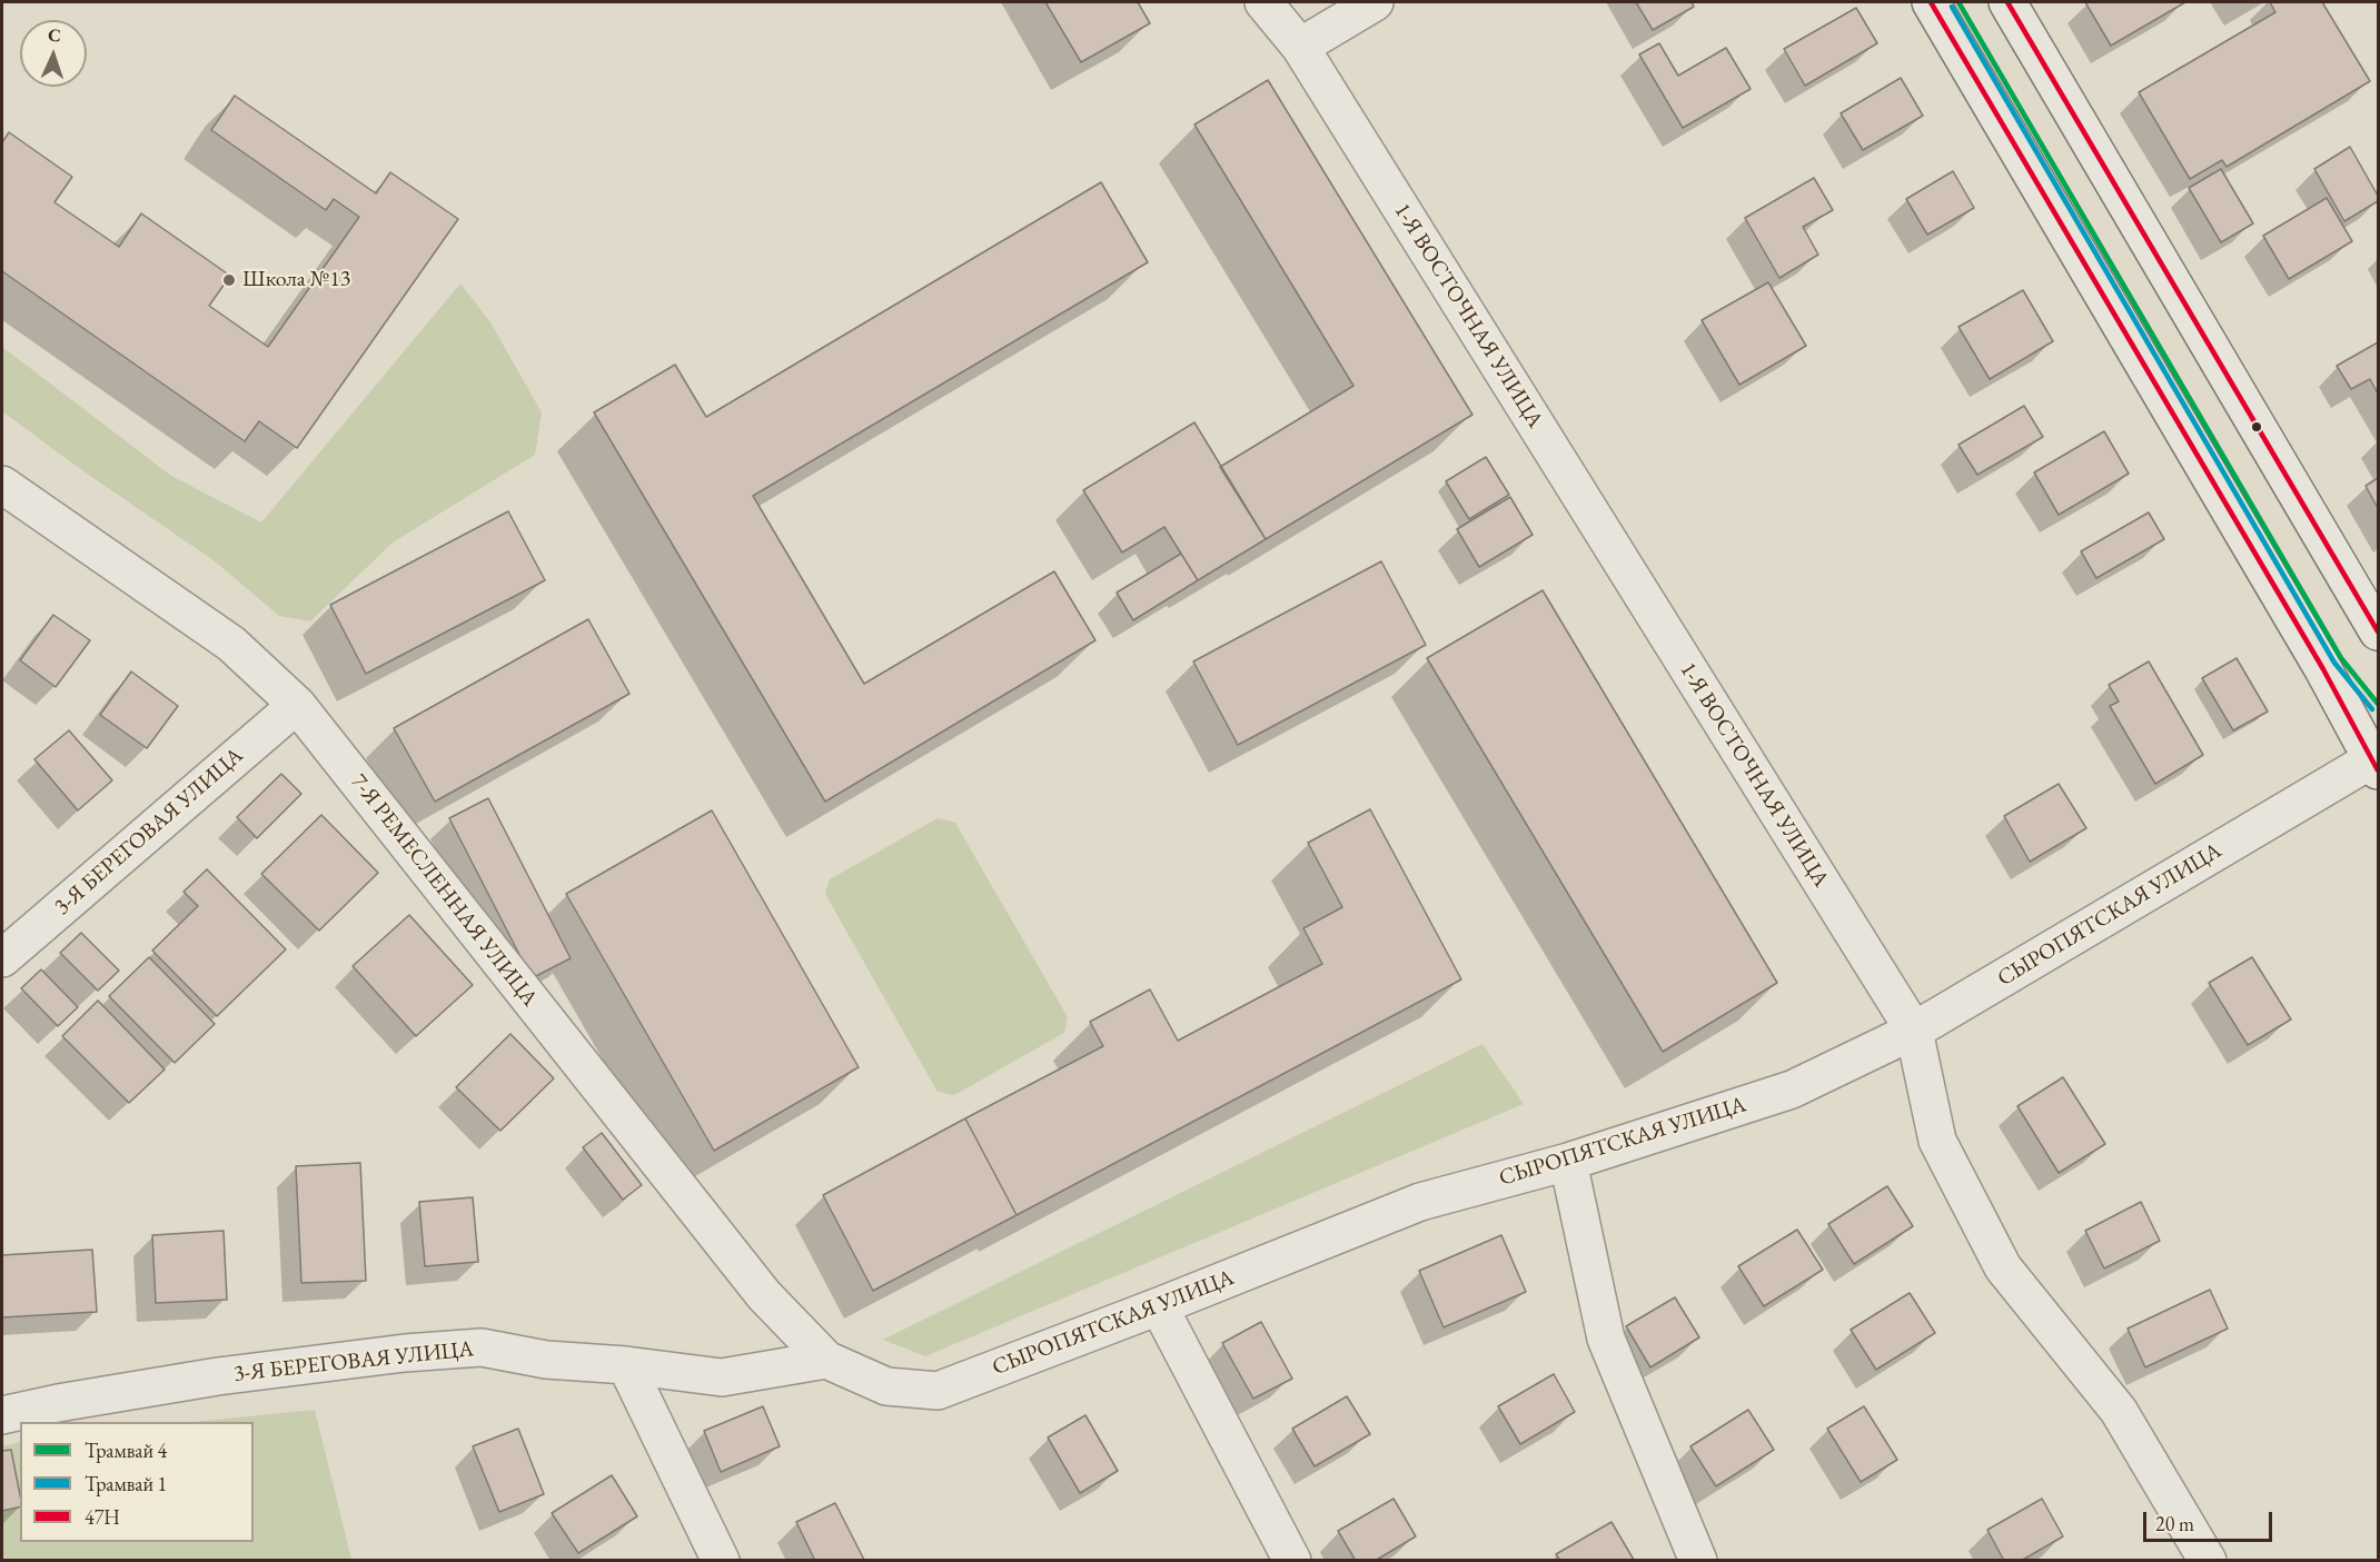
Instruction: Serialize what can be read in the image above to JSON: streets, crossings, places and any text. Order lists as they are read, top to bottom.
{
  "streets": {
    "street": [
      "1-Я ВОСТОЧНАЯ УЛИЦА",
      "3-Я БЕРЕГОВАЯ УЛИЦА",
      "7-Я РЕМЕСЛЕННАЯ УЛИЦА",
      "СЫРОПЯТСКАЯ УЛИЦА"
    ]
  },
  "crossings": [
    ["1-Я ВОСТОЧНАЯ УЛИЦА", "СЫРОПЯТСКАЯ УЛИЦА"],
    ["3-Я БЕРЕГОВАЯ УЛИЦА", "7-Я РЕМЕСЛЕННАЯ УЛИЦА"],
    ["3-Я БЕРЕГОВАЯ УЛИЦА", "СЫРОПЯТСКАЯ УЛИЦА"],
    ["7-Я РЕМЕСЛЕННАЯ УЛИЦА", "СЫРОПЯТСКАЯ УЛИЦА"]
  ],
  "places": ["Школа №13"],
  "lines": ["tram line 4", "transit line 47Н", "tram line 1"],
  "legend": ["Трамвай 4", "Трамвай 1", "47Н"],
  "scale_bar": "20 m",
  "north": "top"
}
